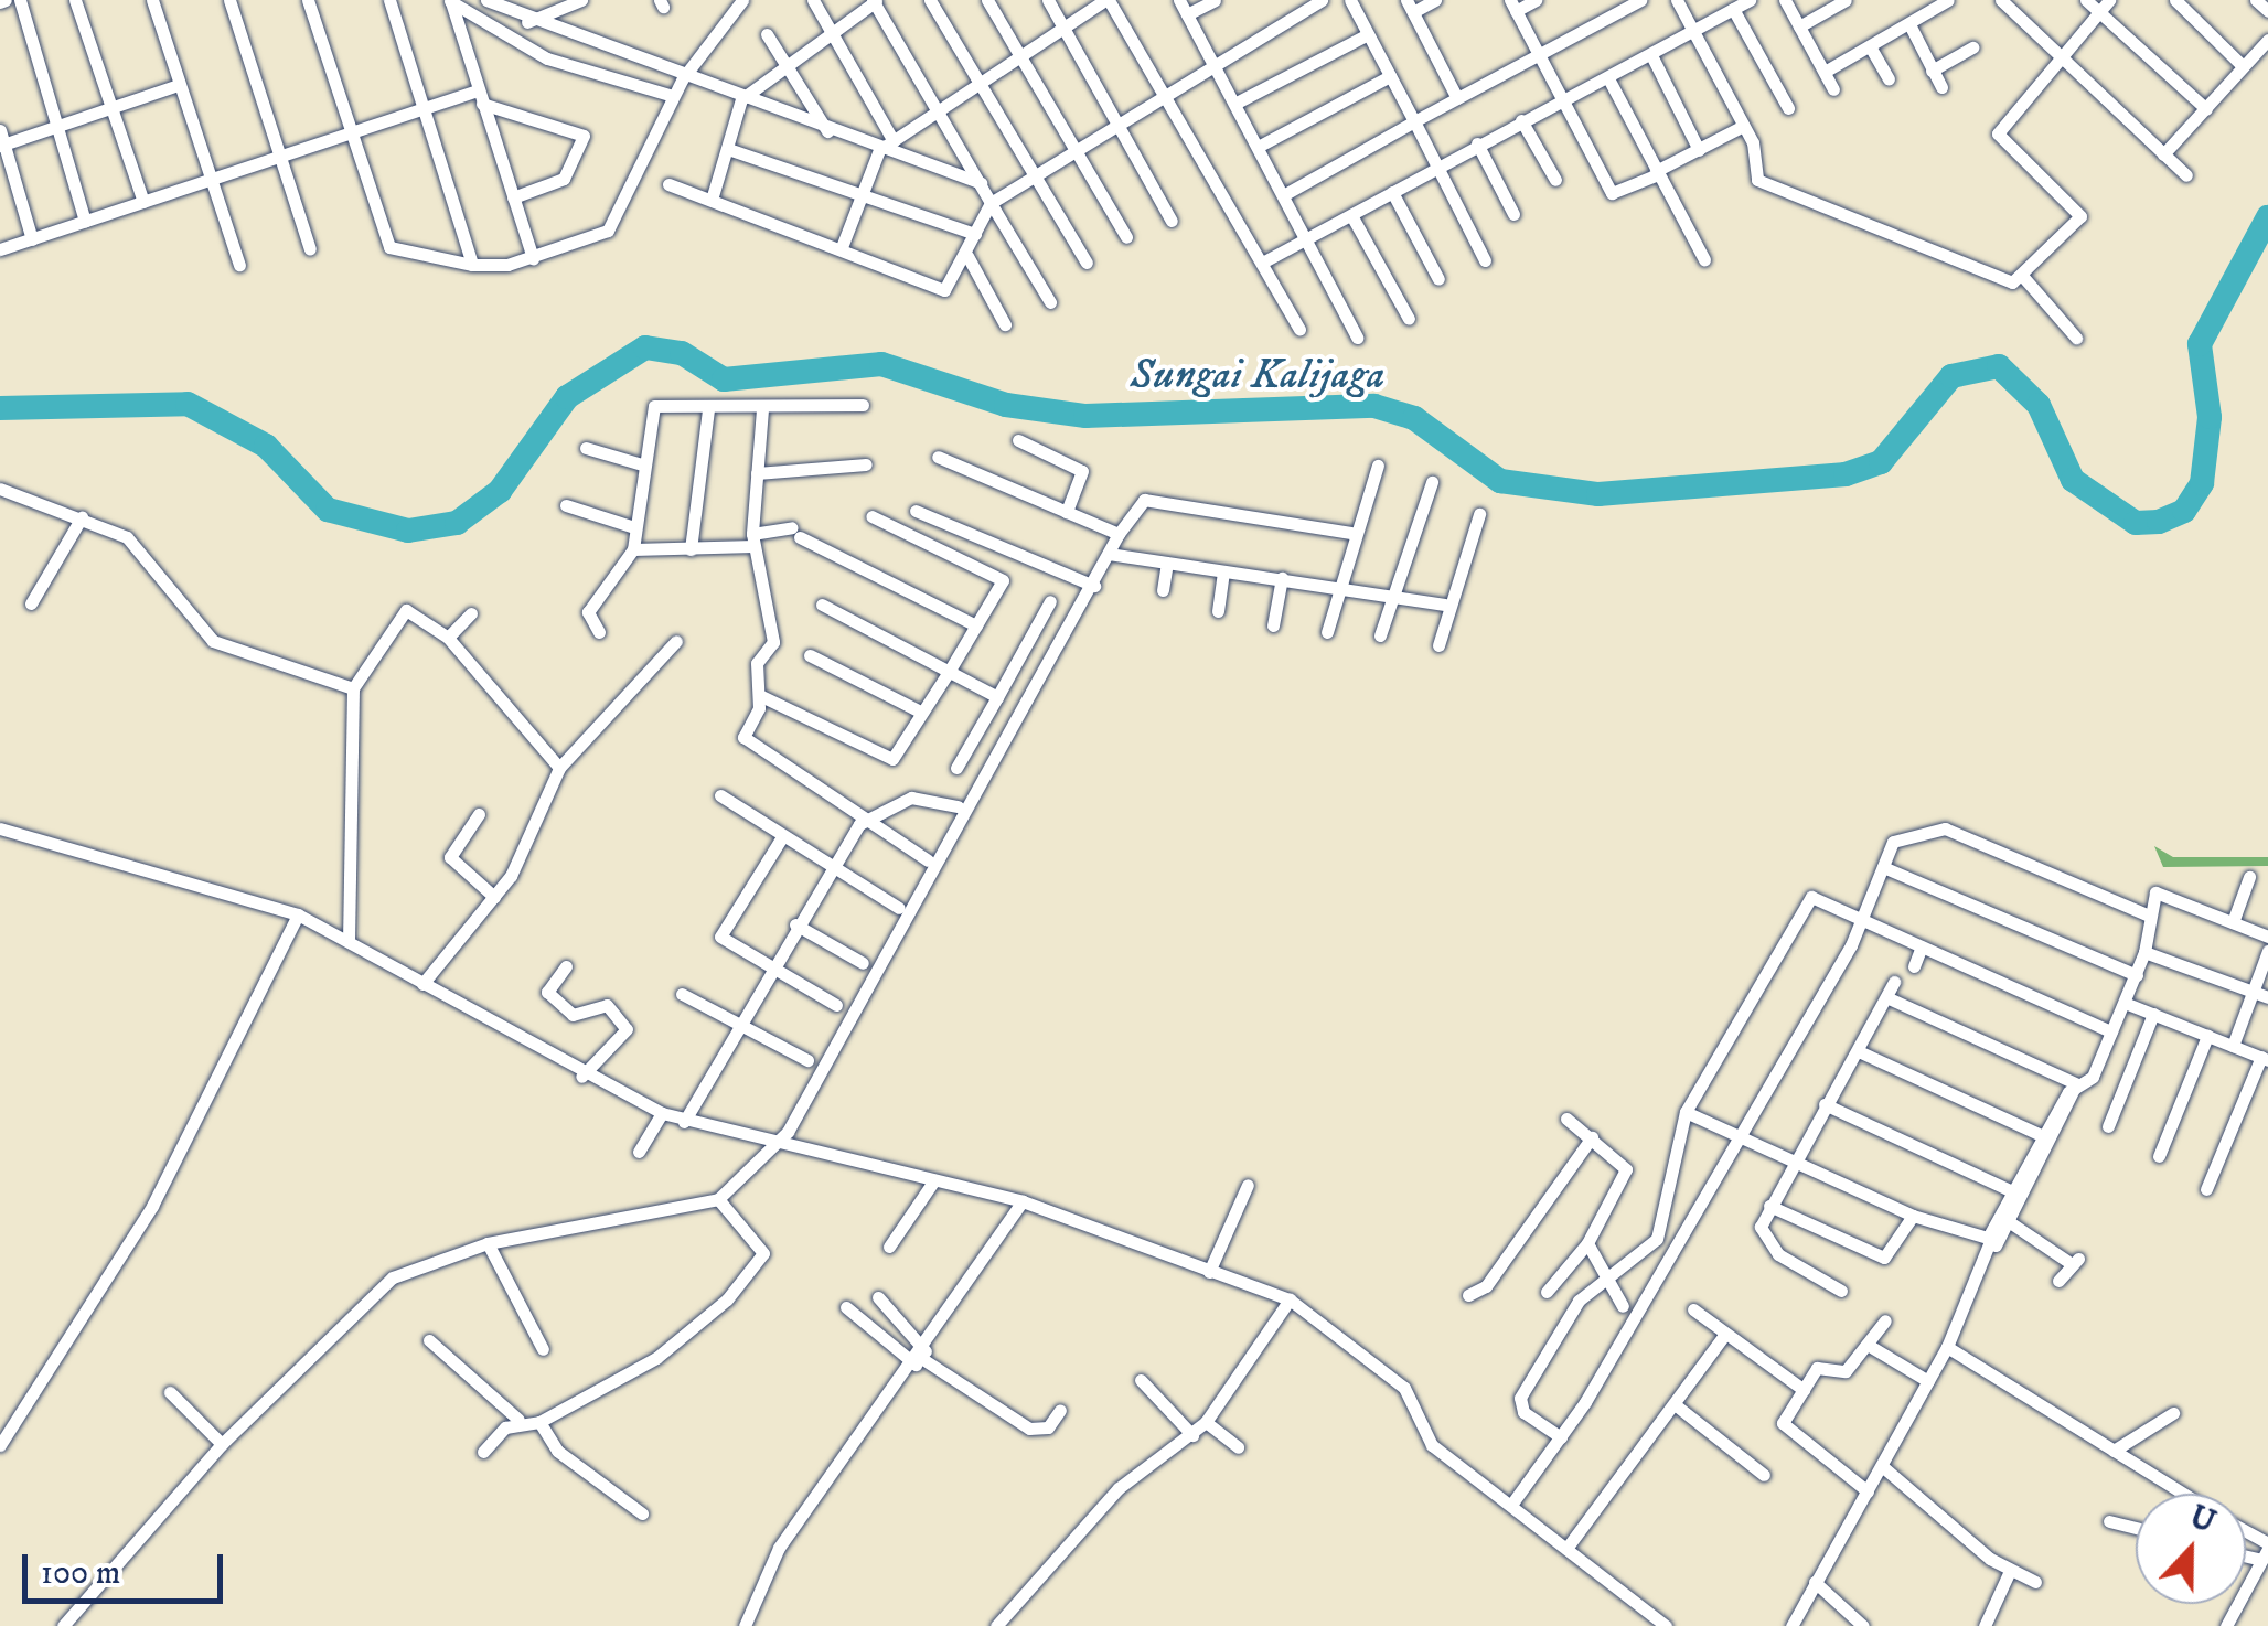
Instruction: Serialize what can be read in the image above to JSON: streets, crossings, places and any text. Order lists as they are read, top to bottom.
{
  "water": ["Sungai Kalijaga"],
  "scale_bar": "100 m",
  "north": "top"
}
